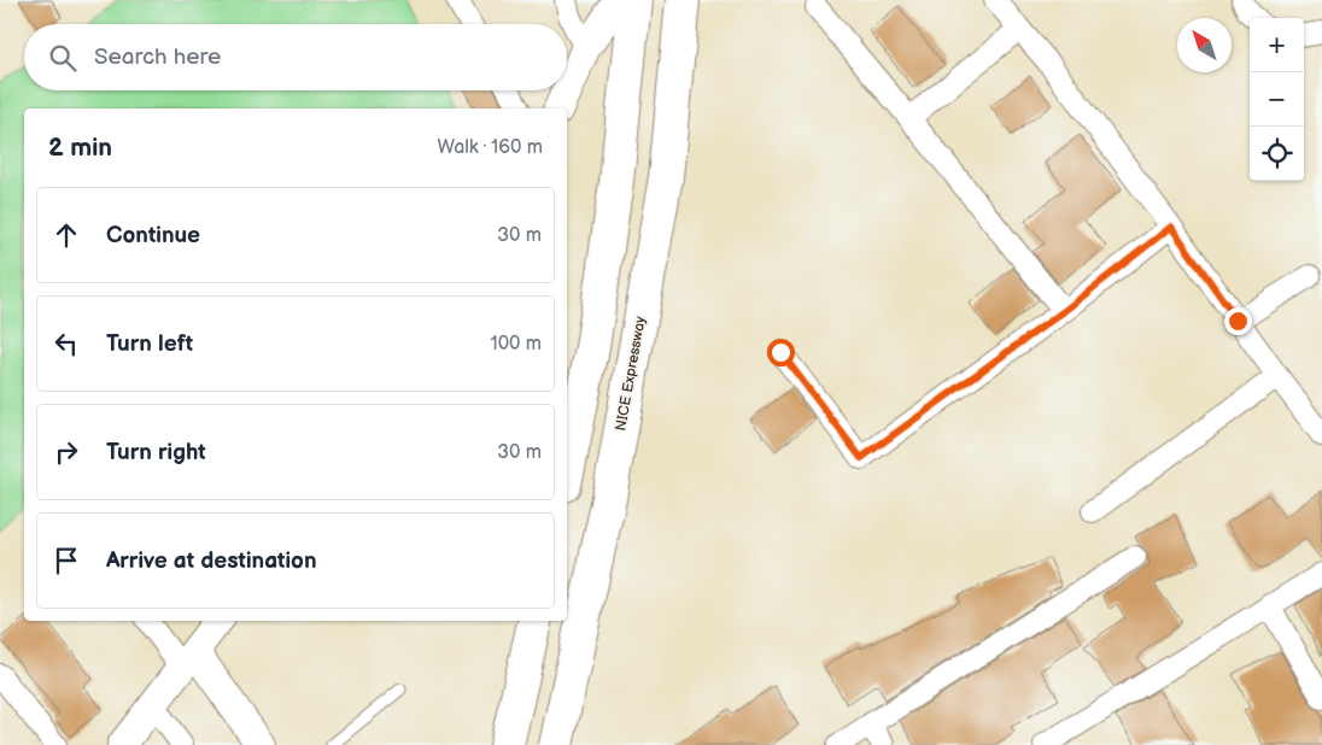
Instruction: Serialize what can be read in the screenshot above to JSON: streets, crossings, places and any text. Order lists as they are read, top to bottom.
{
  "streets": {
    "highway": ["NICE Expressway"]
  },
  "north": "top left",
  "page": {
    "map_buttons": ["+", "−"],
    "search": "Search here",
    "heading": ["2 min", "Walk · 160 m"],
    "list": [
      ["Continue", "30 m"],
      ["Turn left", "100 m"],
      ["Turn right", "30 m"],
      "Arrive at destination"
    ]
  }
}
